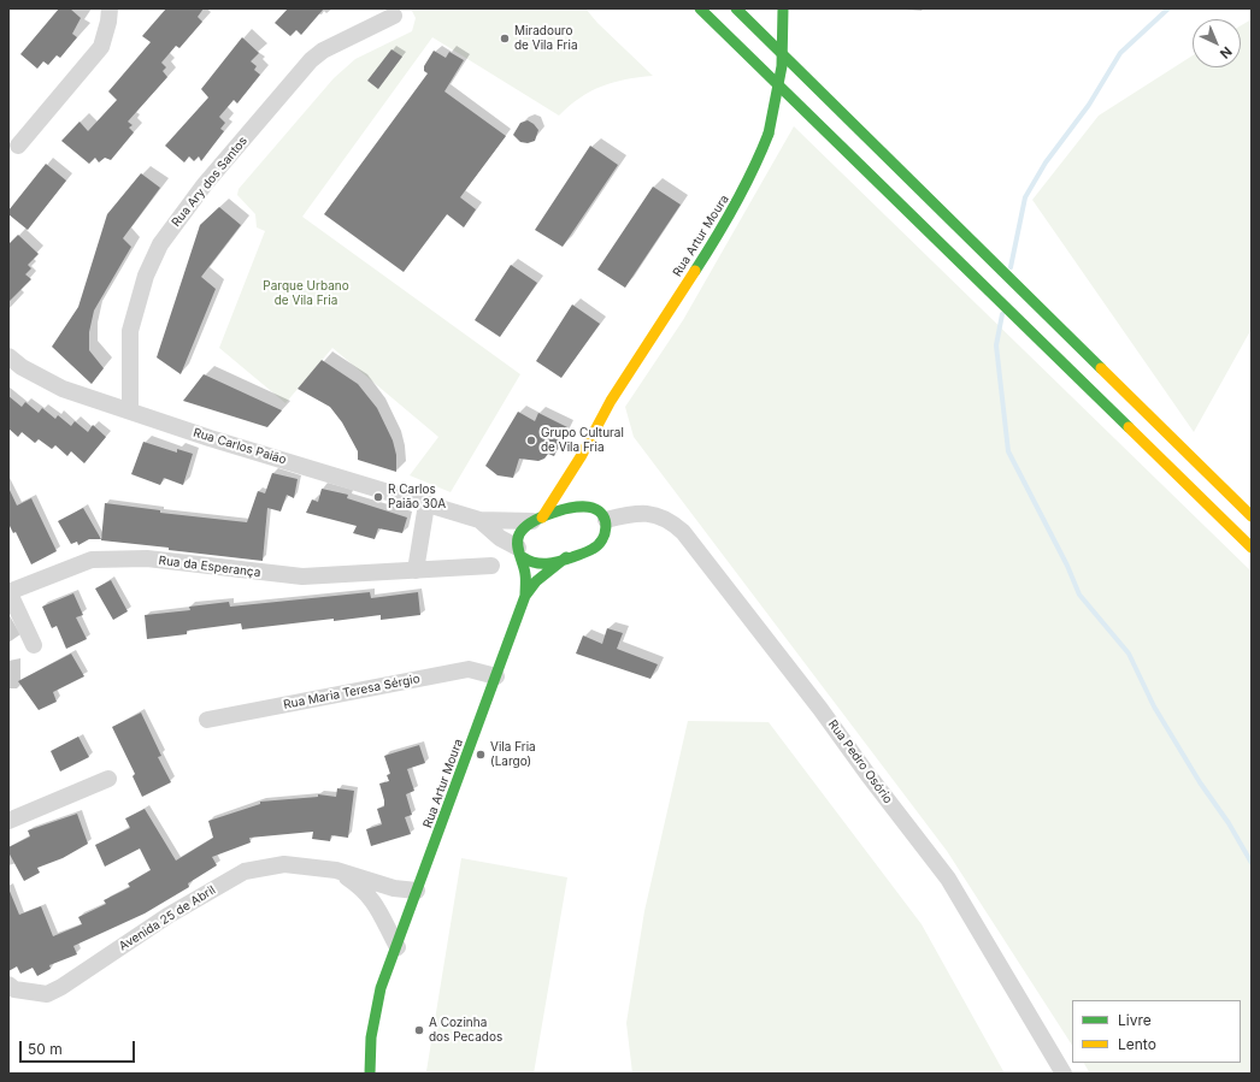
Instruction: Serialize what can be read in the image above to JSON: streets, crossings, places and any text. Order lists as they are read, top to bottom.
{
  "streets": {
    "main road": ["Rua Artur Moura"],
    "street": [
      "Rua Ary dos Santos",
      "Rua Carlos Paião",
      "Rua da Esperança",
      "Rua Maria Teresa Sérgio",
      "Rua Pedro Osório",
      "Avenida 25 de Abril"
    ]
  },
  "crossings": [
    ["Rua Ary dos Santos", "Rua Carlos Paião"],
    ["Rua Artur Moura", "Rua Carlos Paião"],
    ["Rua Artur Moura", "Rua Maria Teresa Sérgio"],
    ["Rua Artur Moura", "Avenida 25 de Abril"]
  ],
  "parks": ["Parque Urbano de Vila Fria"],
  "places": [
    "Miradouro de Vila Fria",
    "Grupo Cultural de Vila Fria",
    "R Carlos Paião 30A",
    "Vila Fria (Largo)",
    "A Cozinha dos Pecados"
  ],
  "legend": ["Livre", "Lento"],
  "scale_bar": "50 m",
  "north": "bottom right"
}
